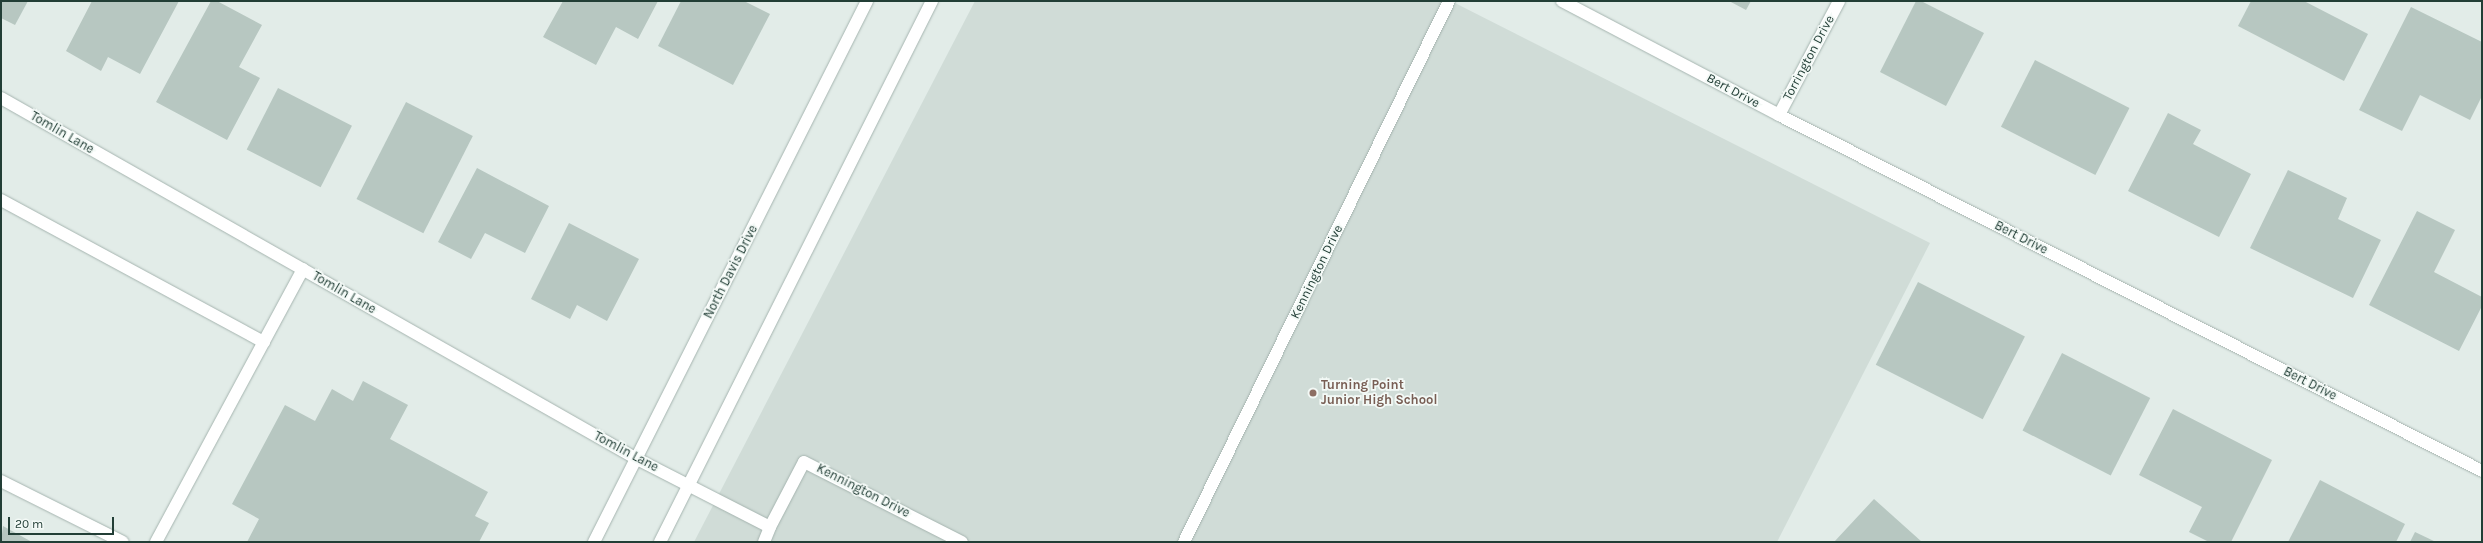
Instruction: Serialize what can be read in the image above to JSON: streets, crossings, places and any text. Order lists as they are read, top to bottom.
{
  "streets": {
    "street": [
      "Torrington Drive",
      "Bert Drive",
      "Tomlin Lane",
      "North Davis Drive",
      "Kennington Drive"
    ]
  },
  "crossings": [
    ["Torrington Drive", "Bert Drive"],
    ["Tomlin Lane", "North Davis Drive"]
  ],
  "places": ["Turning Point Junior High School"],
  "scale_bar": "20 m"
}
